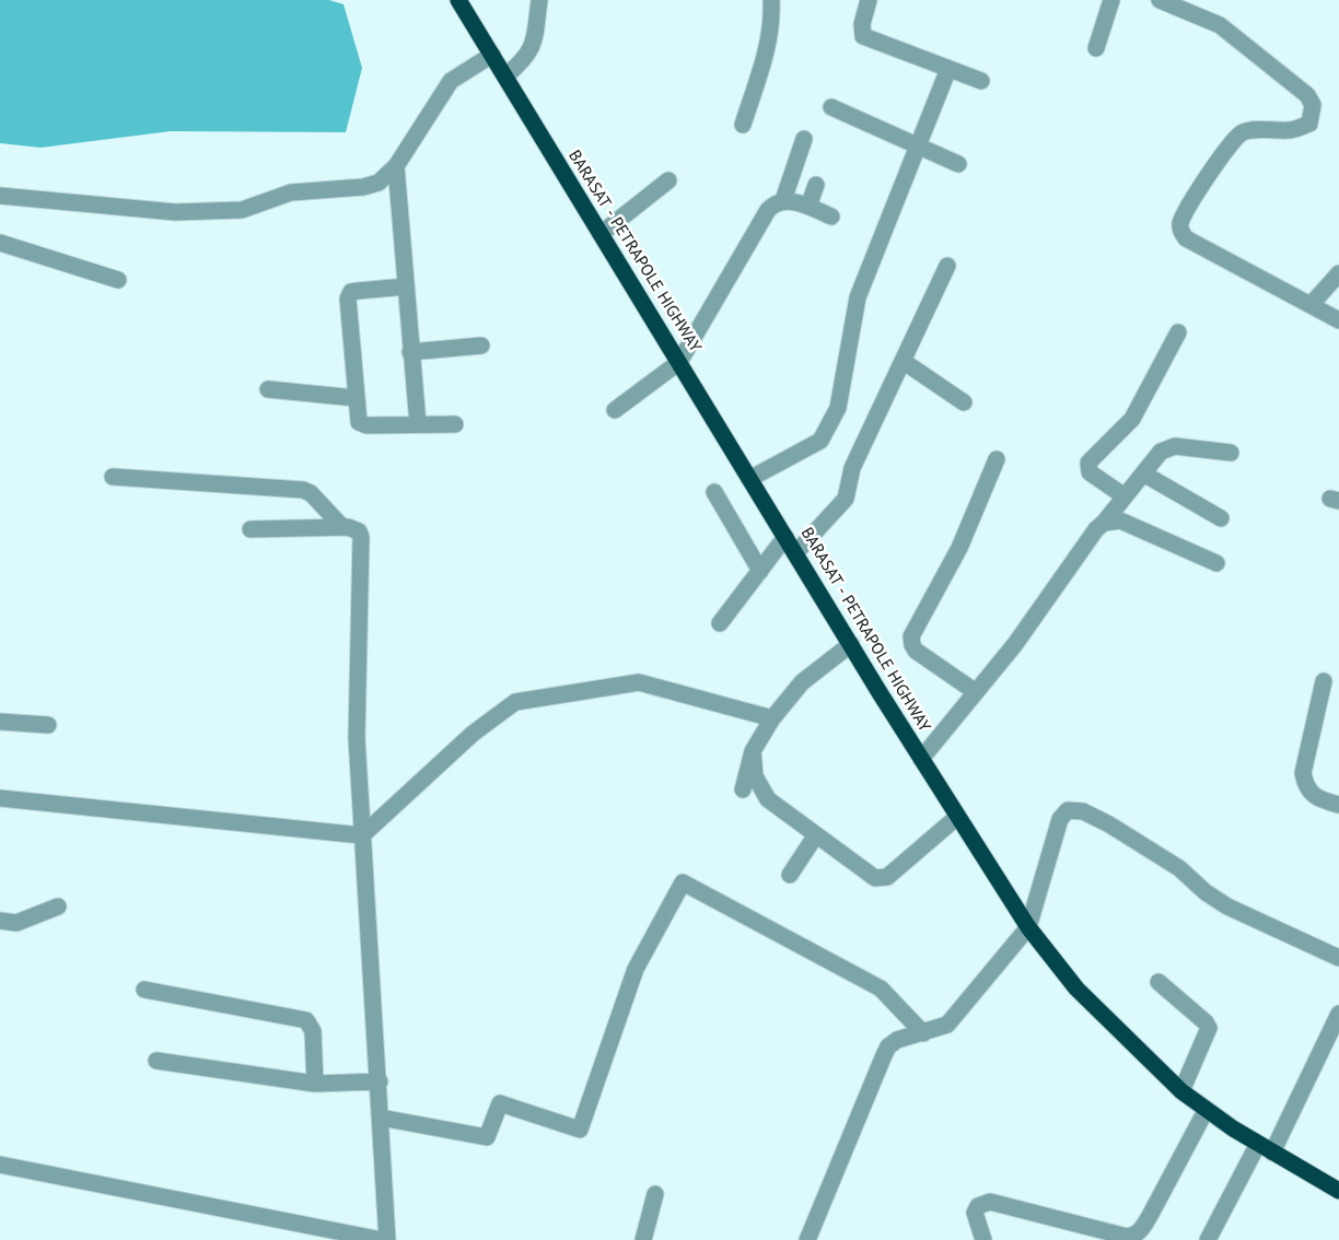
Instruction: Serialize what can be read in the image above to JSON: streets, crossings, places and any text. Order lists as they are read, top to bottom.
{
  "streets": {
    "highway": ["BARASAT - PETRAPOLE HIGHWAY"]
  }
}
